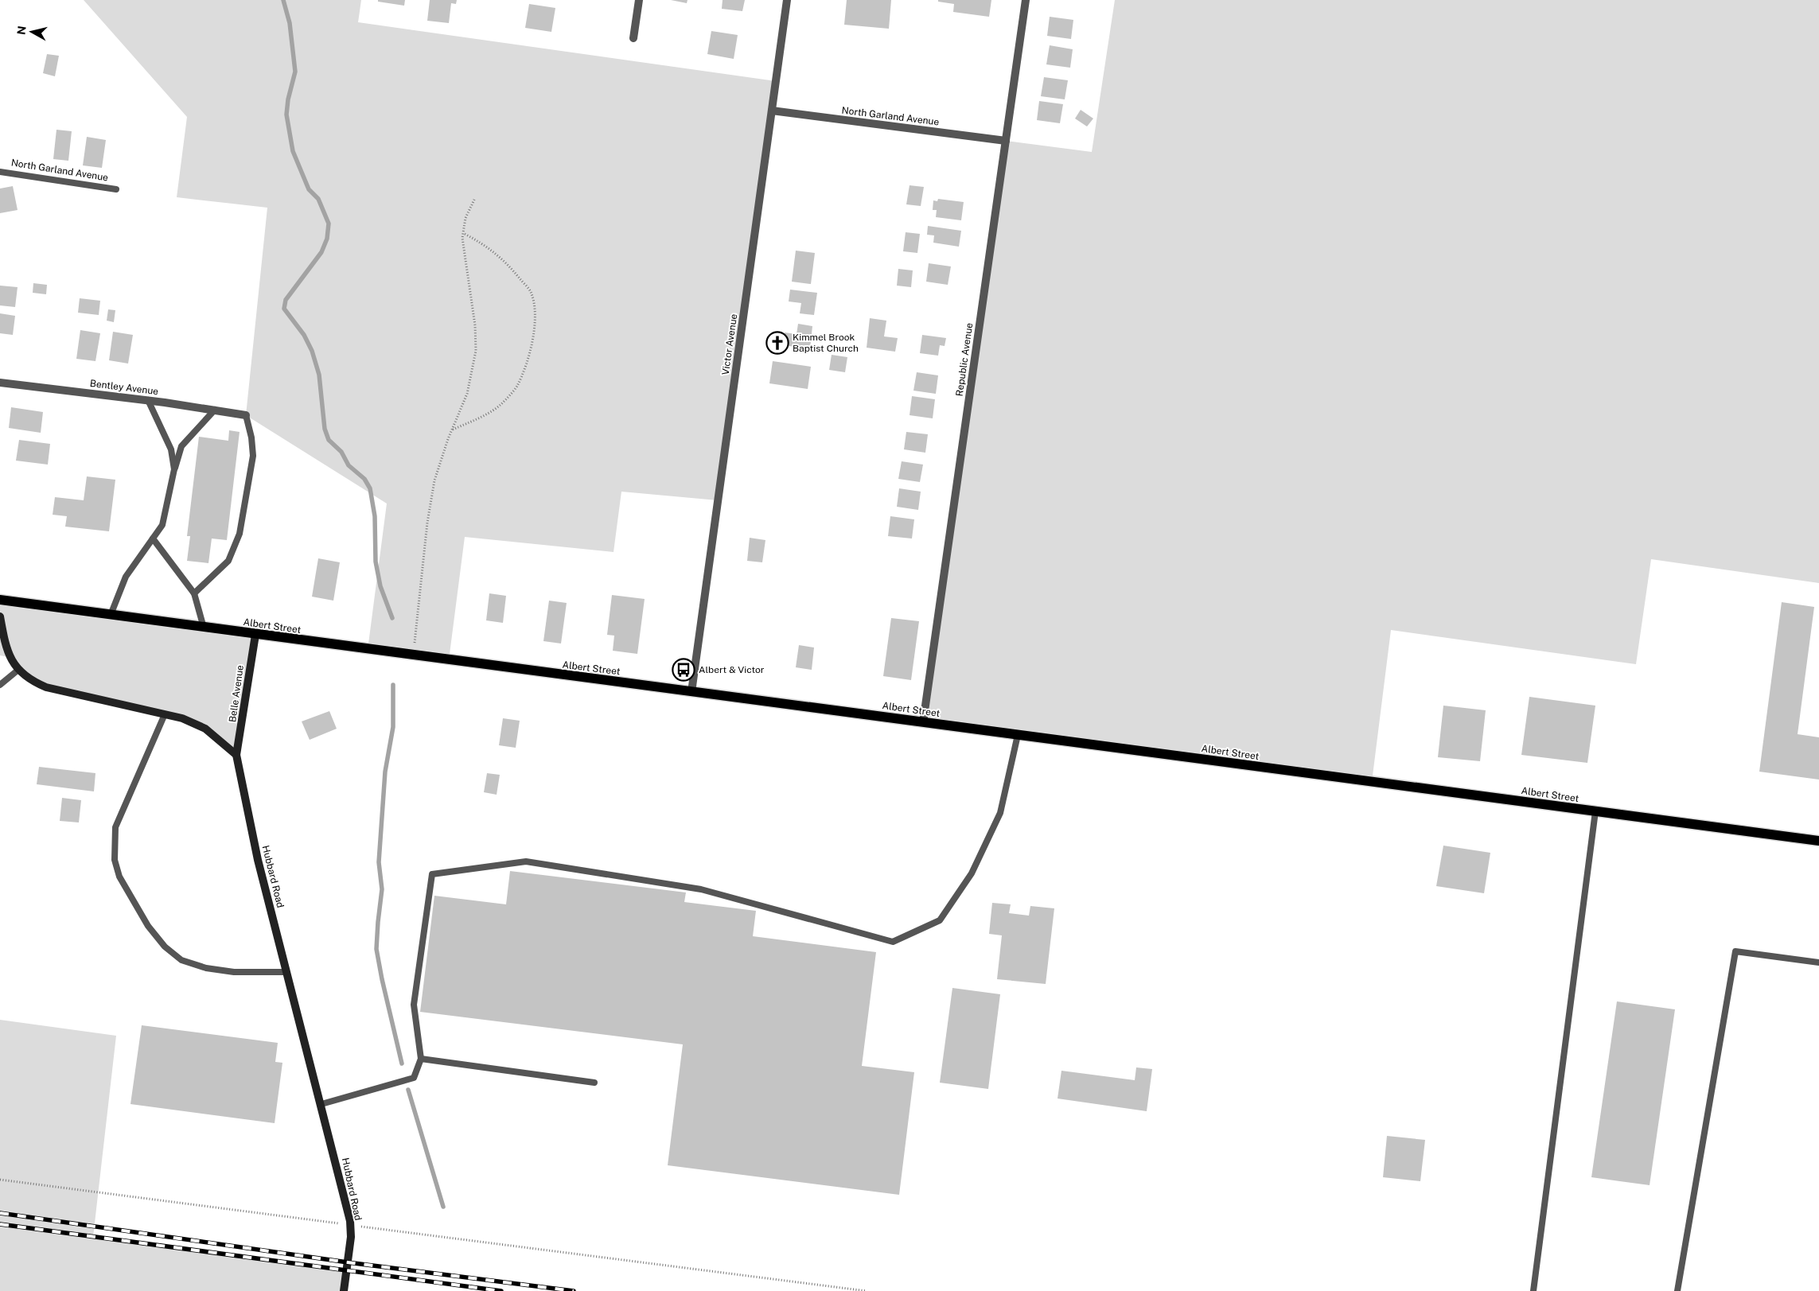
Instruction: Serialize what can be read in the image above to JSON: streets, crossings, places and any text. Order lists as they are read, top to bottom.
{
  "streets": {
    "main road": ["Albert Street"],
    "street": [
      "North Garland Avenue",
      "Victor Avenue",
      "Republic Avenue",
      "Bentley Avenue",
      "Belle Avenue",
      "Hubbard Road"
    ]
  },
  "crossings": [
    ["North Garland Avenue", "Victor Avenue"],
    ["North Garland Avenue", "Republic Avenue"],
    ["Victor Avenue", "Albert Street"],
    ["Republic Avenue", "Albert Street"],
    ["Albert Street", "Belle Avenue"],
    ["Belle Avenue", "Hubbard Road"]
  ],
  "places": {
    "church": ["Kimmel Brook Baptist Church"],
    "bus stop": ["Albert & Victor"]
  },
  "north": "left"
}
